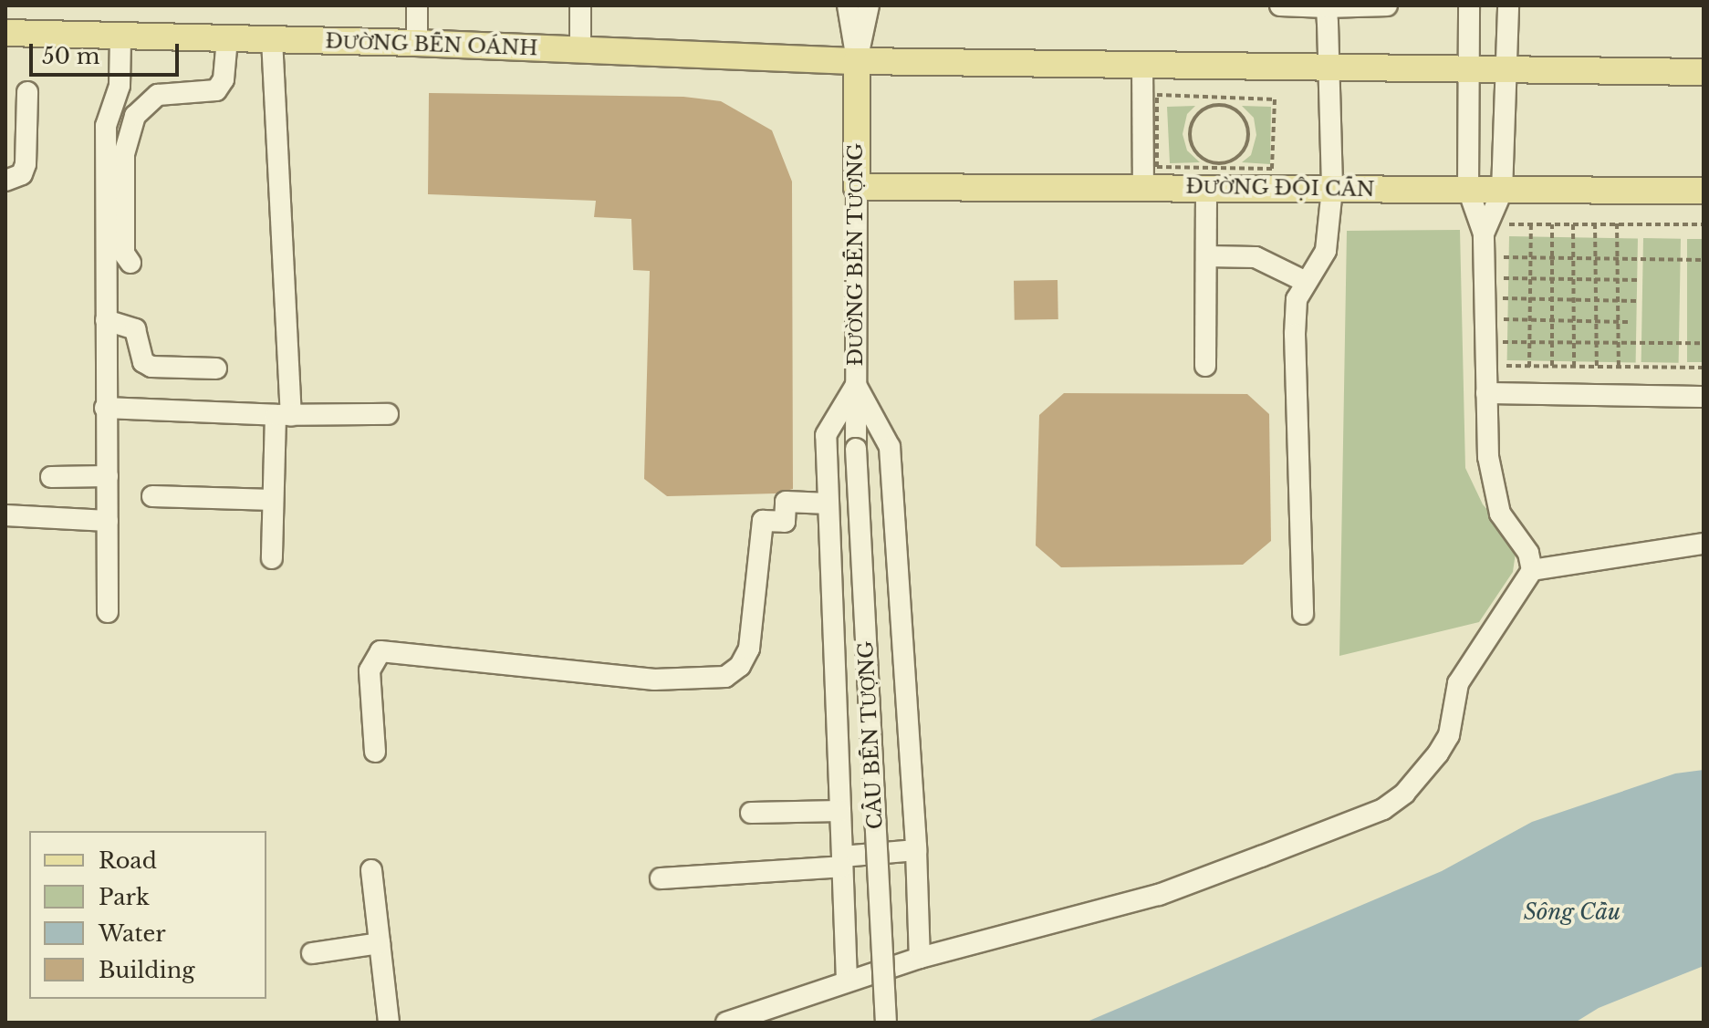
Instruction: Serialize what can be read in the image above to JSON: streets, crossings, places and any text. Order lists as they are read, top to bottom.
{
  "streets": {
    "main road": ["ĐƯỜNG BẾN OÁNH", "ĐƯỜNG ĐỘI CẤN", "ĐƯỜNG BẾN TƯỢNG"],
    "street": ["CẦU BẾN TƯỢNG"]
  },
  "crossings": [
    ["ĐƯỜNG BẾN OÁNH", "ĐƯỜNG BẾN TƯỢNG"],
    ["ĐƯỜNG ĐỘI CẤN", "ĐƯỜNG BẾN TƯỢNG"],
    ["ĐƯỜNG BẾN TƯỢNG", "CẦU BẾN TƯỢNG"]
  ],
  "water": ["Sông Cầu"],
  "legend": [
    "Road",
    "Park",
    "Water",
    "Building"
  ],
  "scale_bar": "50 m"
}
